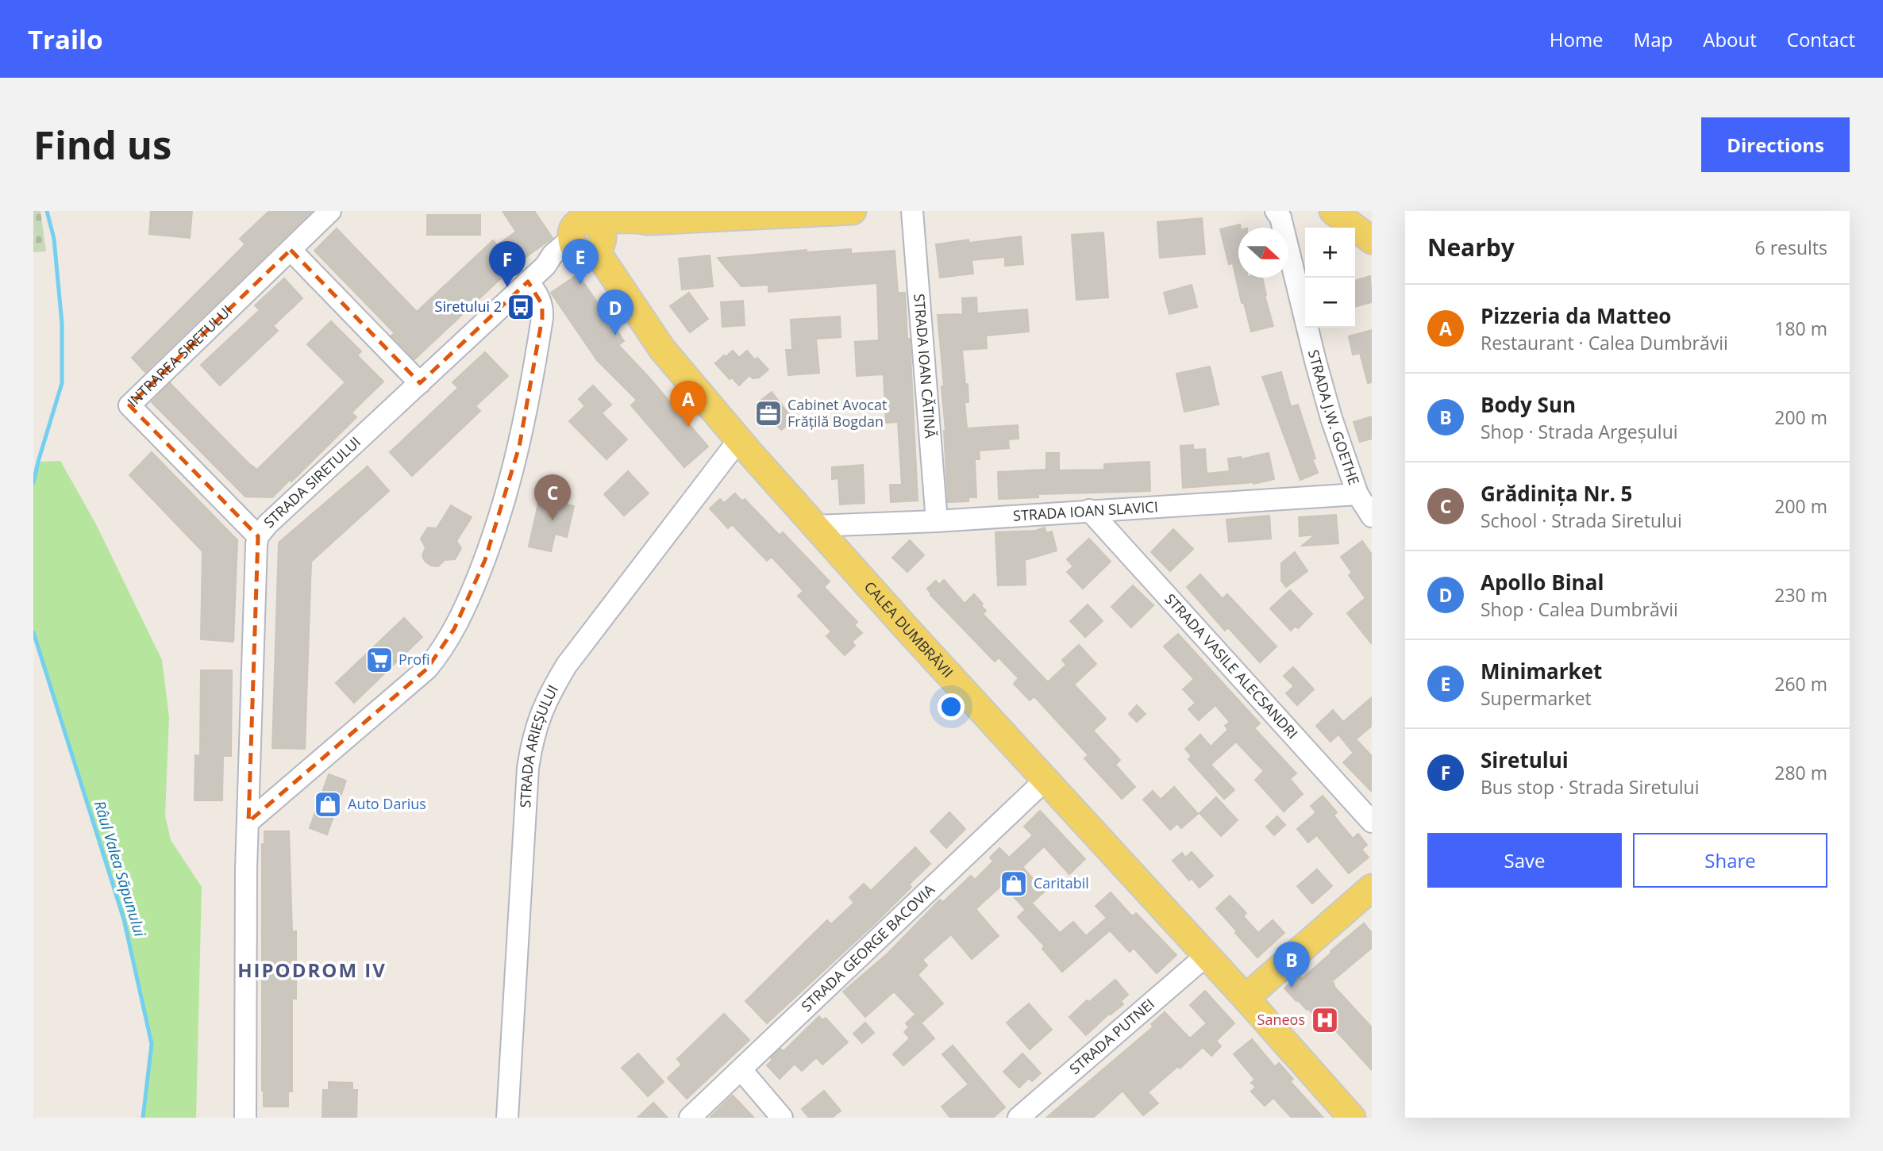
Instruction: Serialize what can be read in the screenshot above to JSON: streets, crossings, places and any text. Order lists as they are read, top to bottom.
{
  "streets": {
    "main road": ["CALEA DUMBRĂVII"],
    "street": [
      "INTRAREA SIRETULUI",
      "STRADA IOAN CĂTINĂ",
      "STRADA J.W. GOETHE",
      "STRADA SIRETULUI",
      "STRADA IOAN SLAVICI",
      "STRADA VASILE ALECSANDRI",
      "STRADA ARIEȘULUI",
      "STRADA GEORGE BACOVIA",
      "STRADA PUTNEI"
    ]
  },
  "crossings": [
    ["INTRAREA SIRETULUI", "STRADA SIRETULUI"],
    ["STRADA IOAN CĂTINĂ", "STRADA IOAN SLAVICI"],
    ["STRADA J.W. GOETHE", "STRADA IOAN SLAVICI"],
    ["STRADA SIRETULUI", "CALEA DUMBRĂVII"],
    ["STRADA IOAN SLAVICI", "CALEA DUMBRĂVII"],
    ["STRADA IOAN SLAVICI", "STRADA VASILE ALECSANDRI"],
    ["CALEA DUMBRĂVII", "STRADA ARIEȘULUI"],
    ["CALEA DUMBRĂVII", "STRADA GEORGE BACOVIA"],
    ["CALEA DUMBRĂVII", "STRADA PUTNEI"]
  ],
  "districts": ["HIPODROM IV"],
  "water": ["Râul Valea Săpunului"],
  "places": {
    "bus stop": ["Siretului 2"],
    "office": ["Cabinet Avocat Frățilă Bogdan"],
    "supermarket": ["Profi"],
    "shop": ["Auto Darius", "Caritabil"],
    "hospital": ["Saneos"]
  },
  "north": "right",
  "page": {
    "header": "Trailo",
    "nav": [
      "Home",
      "Map",
      "About",
      "Contact"
    ],
    "buttons": [
      "Directions",
      ["Save", "Share"]
    ],
    "title": "Find us",
    "heading": ["Nearby", "6 results"],
    "map_buttons": ["+", "−"],
    "pins": [
      "E",
      "F",
      "D",
      "A",
      "C",
      "B"
    ],
    "list": [
      {
        "mark": "A",
        "name": "Pizzeria da Matteo",
        "note": "Restaurant · Calea Dumbrăvii",
        "value": "180 m"
      },
      {
        "mark": "B",
        "name": "Body Sun",
        "note": "Shop · Strada Argeșului",
        "value": "200 m"
      },
      {
        "mark": "C",
        "name": "Grădinița Nr. 5",
        "note": "School · Strada Siretului",
        "value": "200 m"
      },
      {
        "mark": "D",
        "name": "Apollo Binal",
        "note": "Shop · Calea Dumbrăvii",
        "value": "230 m"
      },
      {
        "mark": "E",
        "name": "Minimarket",
        "note": "Supermarket",
        "value": "260 m"
      },
      {
        "mark": "F",
        "name": "Siretului",
        "note": "Bus stop · Strada Siretului",
        "value": "280 m"
      }
    ]
  }
}
